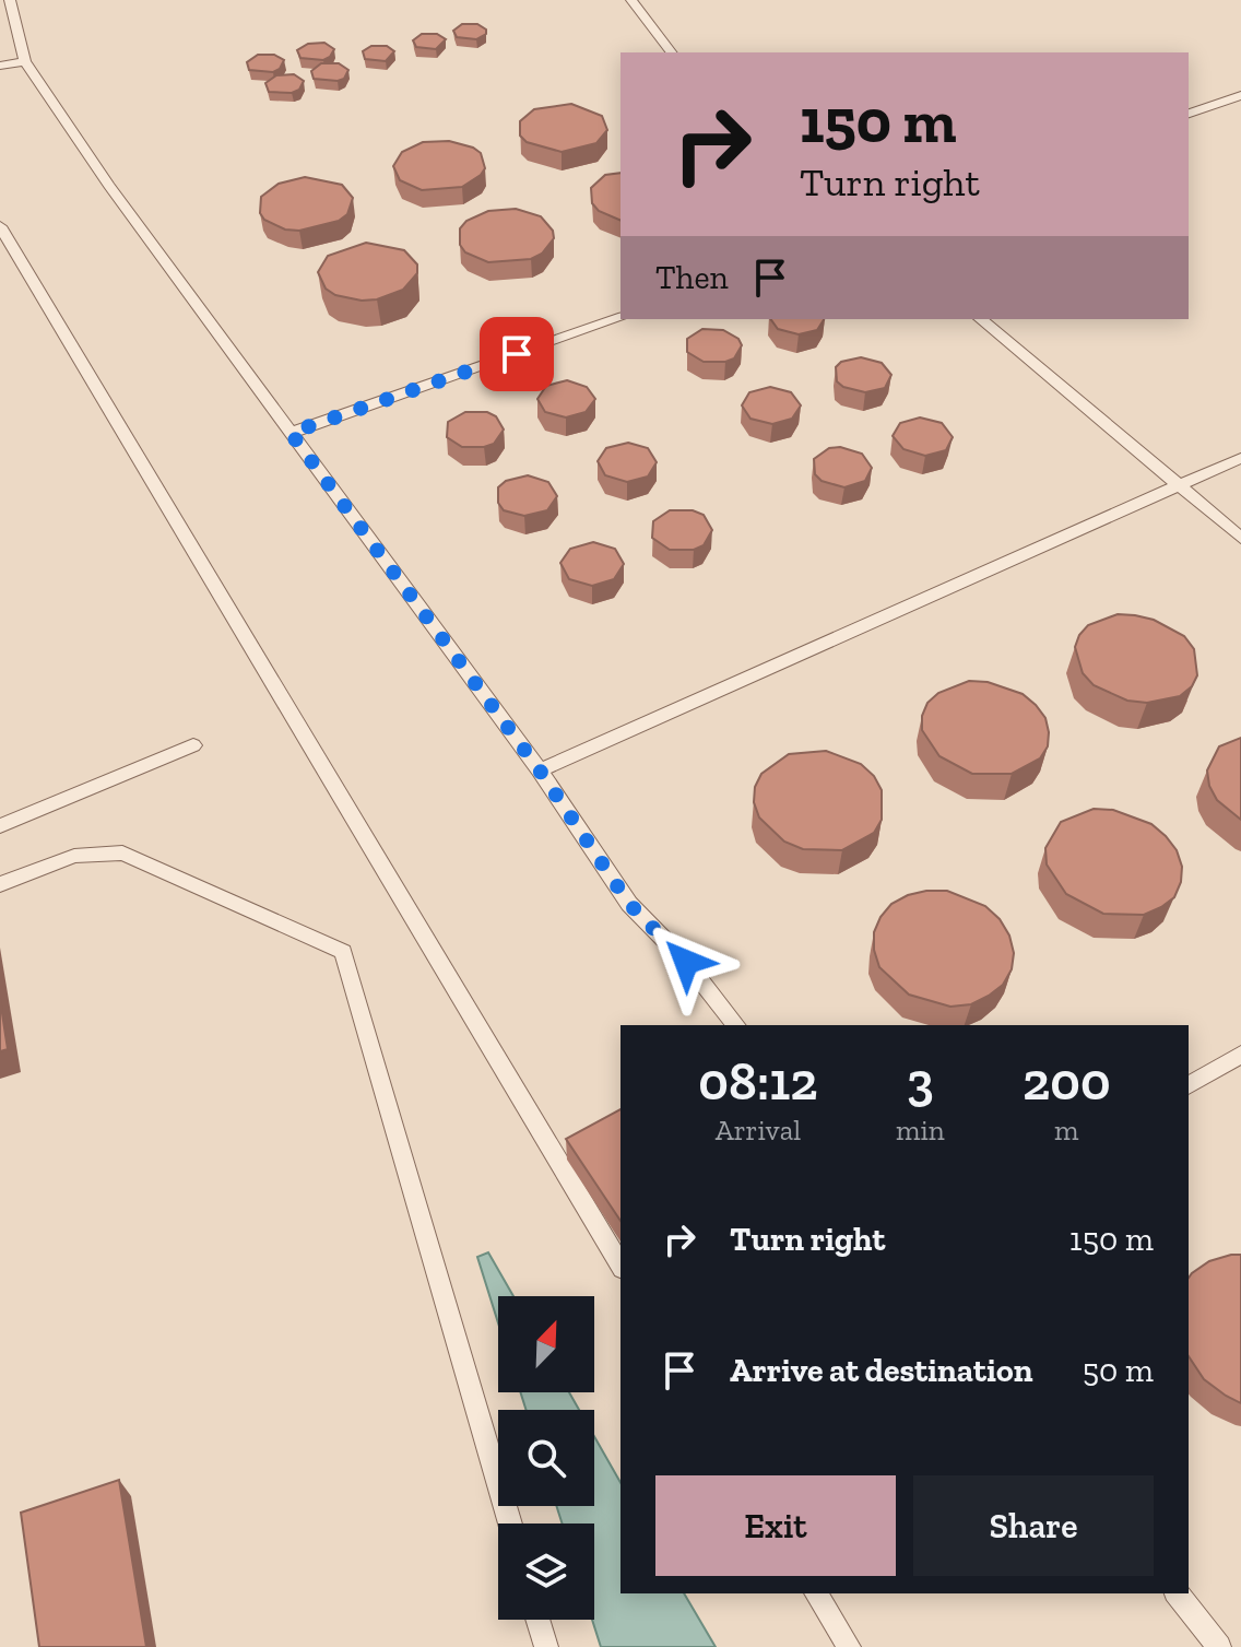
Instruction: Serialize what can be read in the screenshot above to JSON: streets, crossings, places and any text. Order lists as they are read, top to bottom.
{
  "north": "top right",
  "page": {
    "turn": ["150 m", "Turn right"],
    "then": "Then",
    "eta": [
      "08:12",
      "Arrival",
      "3",
      "min",
      "200",
      "m"
    ],
    "list": [
      {
        "name": "Turn right",
        "value": "150 m"
      },
      {
        "name": "Arrive at destination",
        "value": "50 m"
      }
    ],
    "buttons": ["Exit", "Share"]
  }
}
